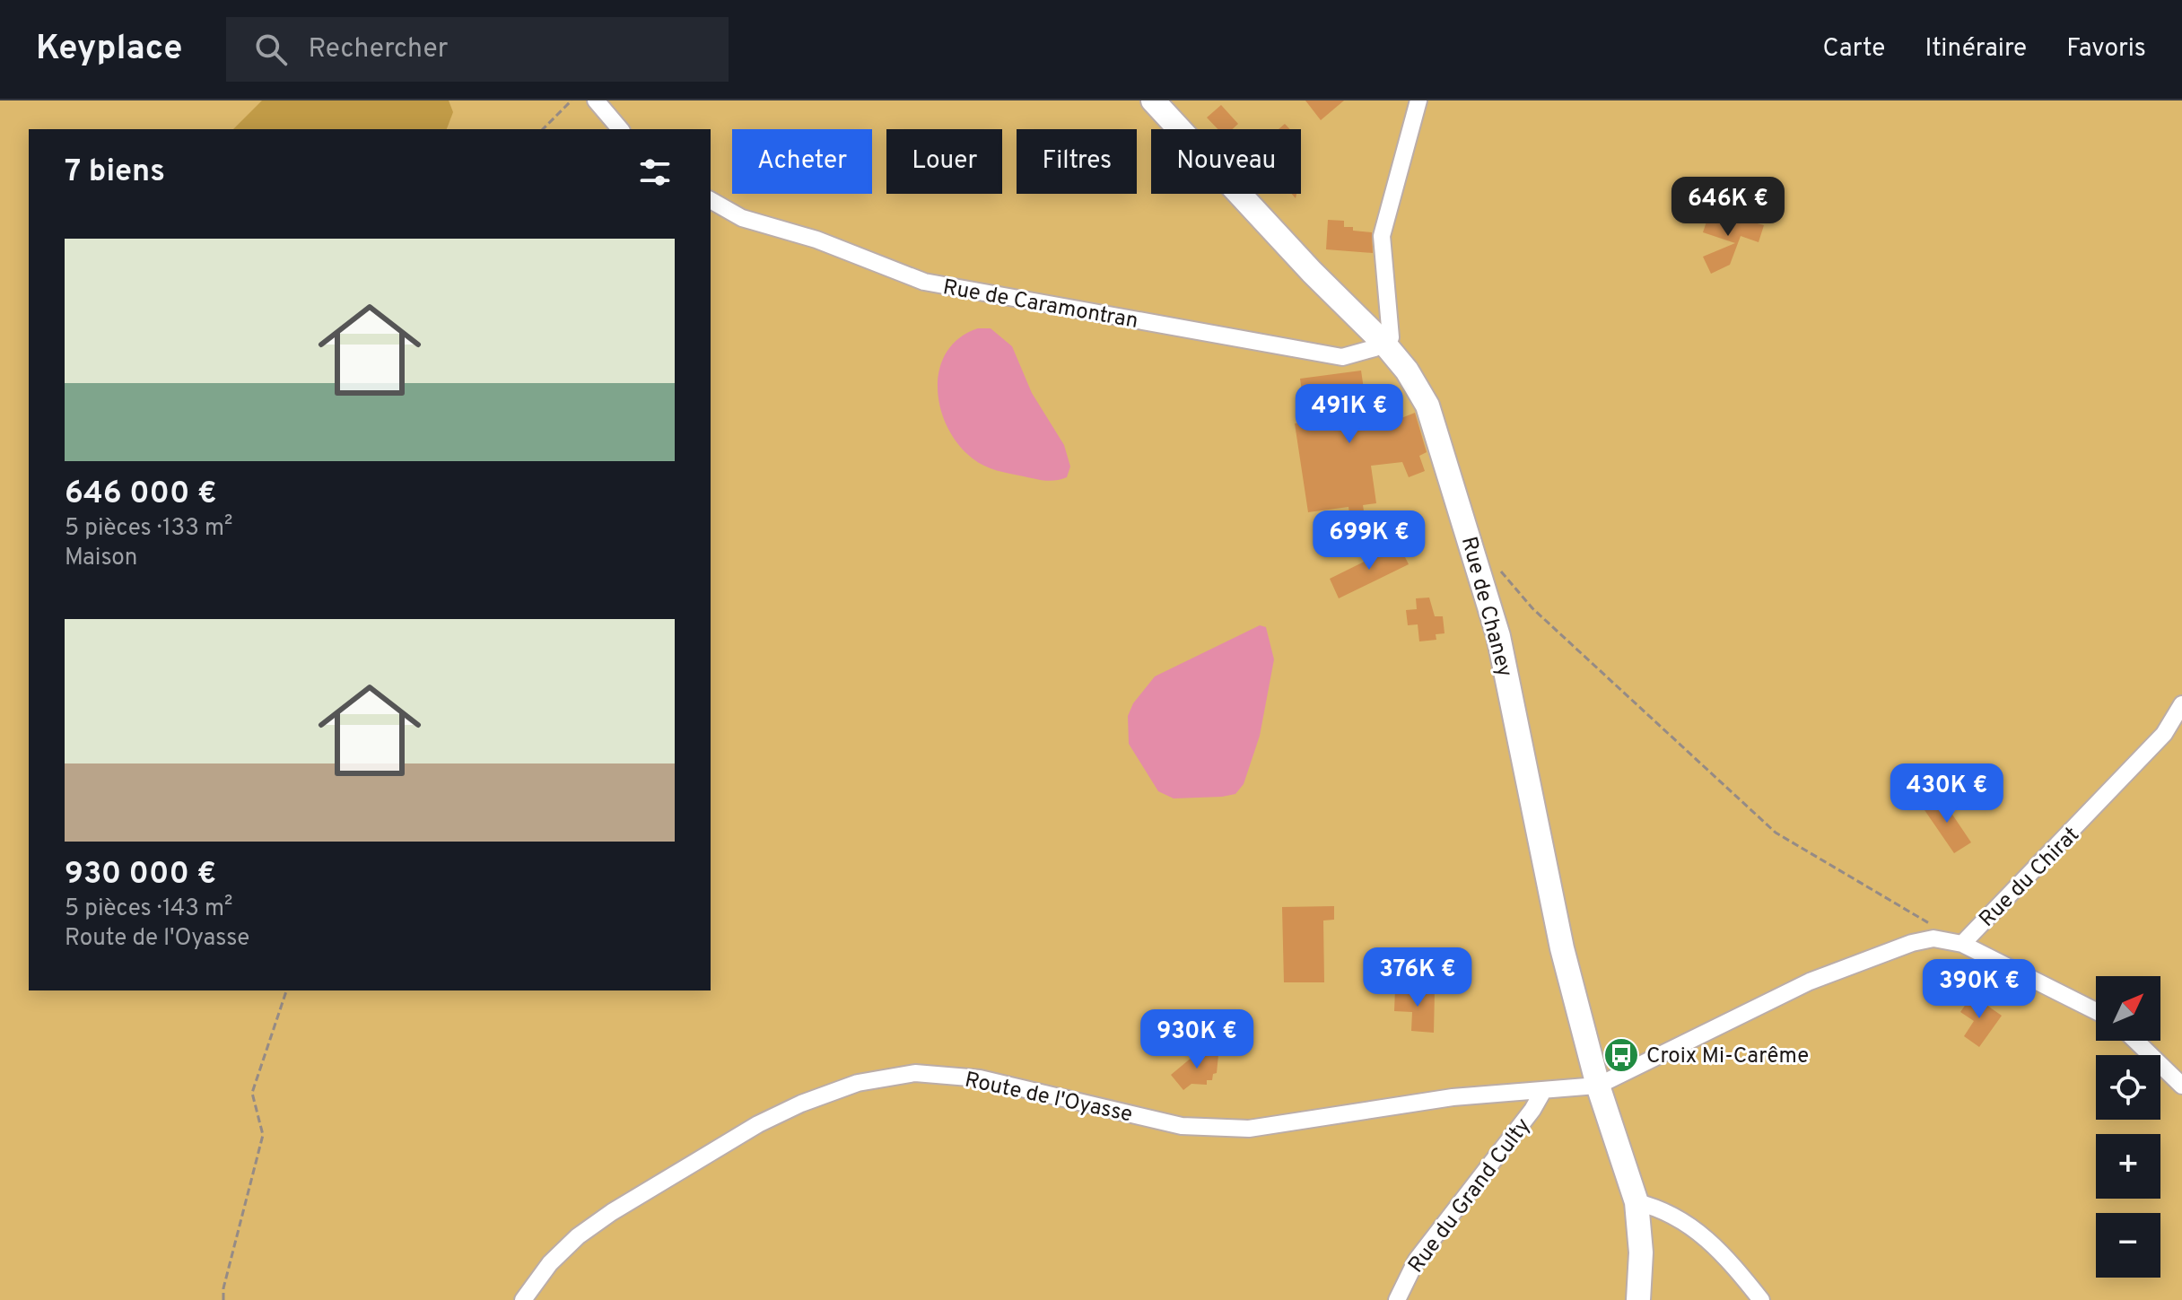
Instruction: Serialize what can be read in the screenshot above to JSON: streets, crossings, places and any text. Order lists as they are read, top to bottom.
{
  "streets": {
    "street": [
      "Rue de Caramontran",
      "Rue de Chaney",
      "Rue du Chirat",
      "Route de l'Oyasse",
      "Rue du Grand Culty"
    ]
  },
  "crossings": [
    ["Rue de Caramontran", "Rue de Chaney"],
    ["Rue de Chaney", "Rue du Chirat"],
    ["Rue de Chaney", "Route de l'Oyasse"],
    ["Rue du Chirat", "Route de l'Oyasse"],
    ["Route de l'Oyasse", "Rue du Grand Culty"]
  ],
  "places": {
    "bus stop": ["Croix Mi-Carême"]
  },
  "north": "top right",
  "page": {
    "header": "Keyplace",
    "search": "Rechercher",
    "nav": ["Carte", "Itinéraire", "Favoris"],
    "chip": [
      "Acheter",
      "Louer",
      "Filtres",
      "Nouveau"
    ],
    "heading": "7 biens",
    "price": [
      "646K €",
      "491K €",
      "699K €",
      "430K €",
      "376K €",
      "390K €",
      "930K €"
    ],
    "list": [
      {
        "name": "646 000 €",
        "note": "5 pièces · 133 m² · Maison"
      },
      {
        "name": "930 000 €",
        "note": "5 pièces · 143 m² · Route de l'Oyasse"
      }
    ],
    "map_buttons": ["+", "−"]
  }
}
